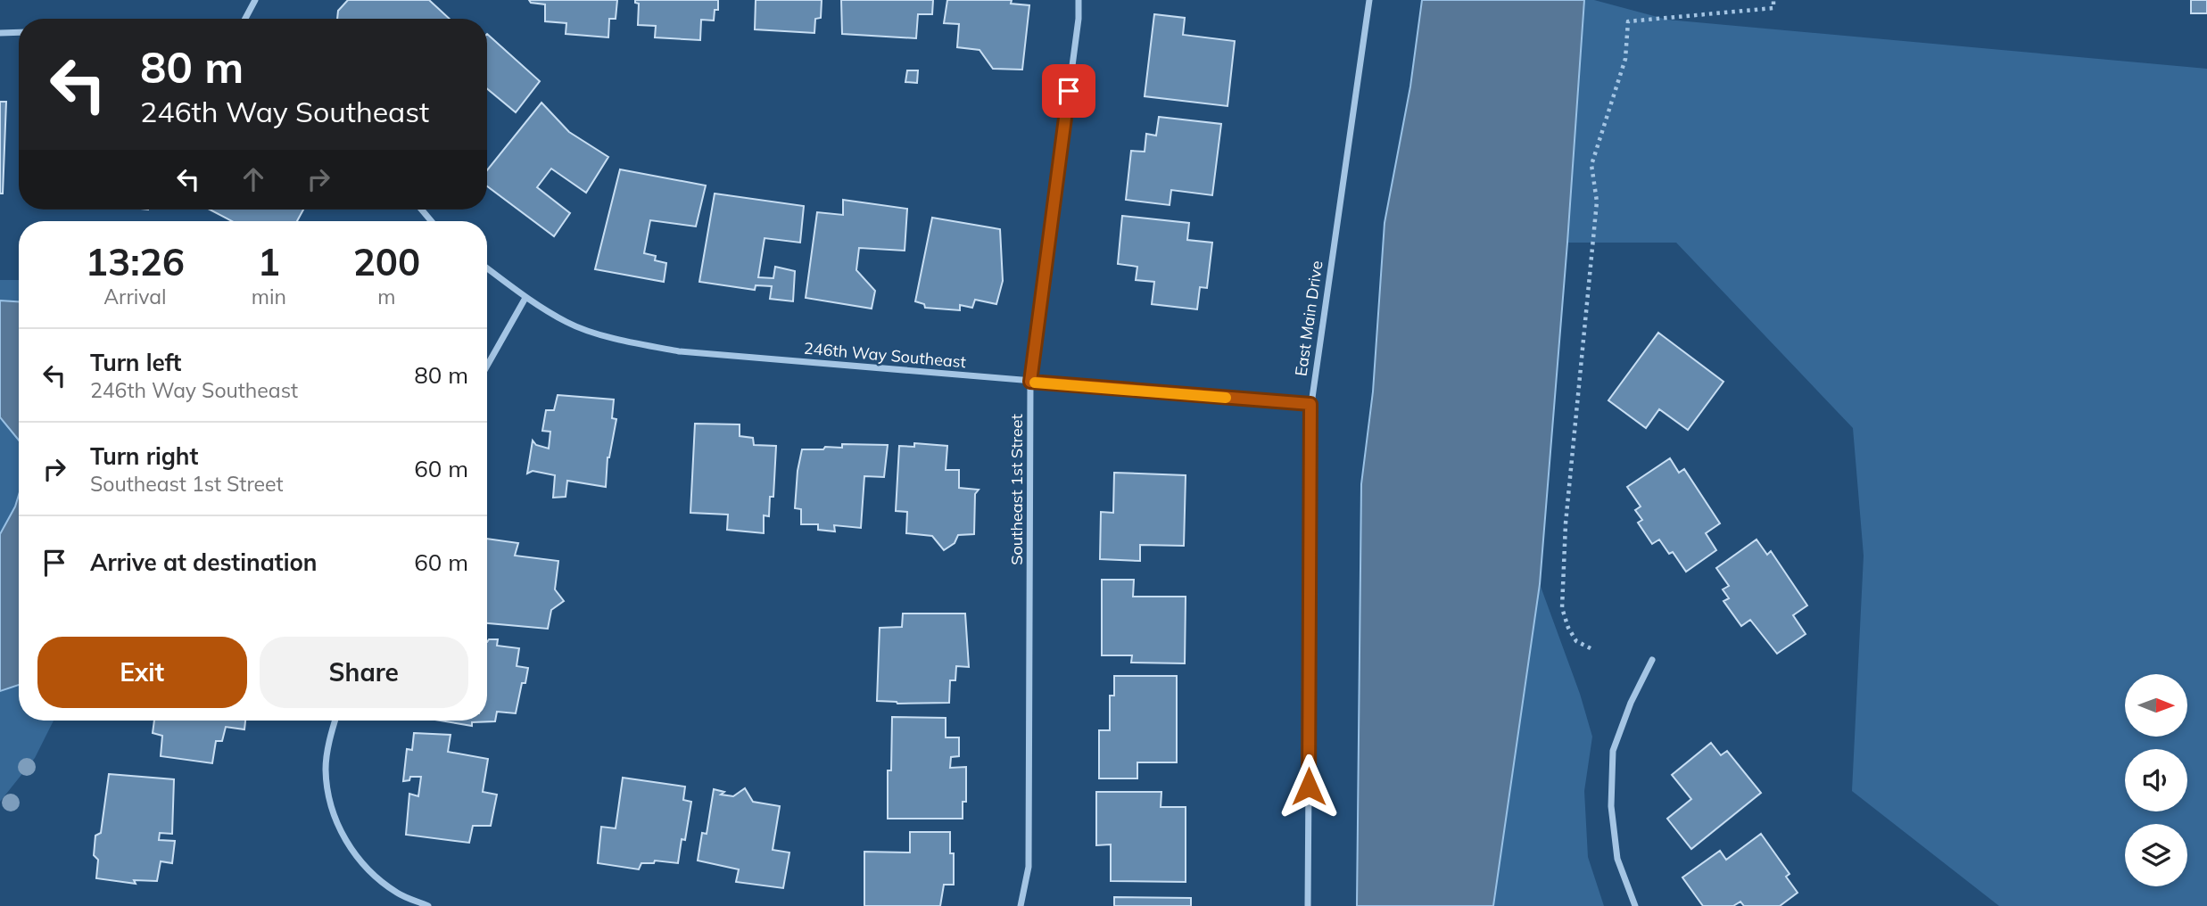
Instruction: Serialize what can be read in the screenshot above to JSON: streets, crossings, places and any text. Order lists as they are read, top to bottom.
{
  "streets": {
    "street": ["East Main Drive", "246th Way Southeast", "Southeast 1st Street"]
  },
  "crossings": [
    ["East Main Drive", "246th Way Southeast"],
    ["246th Way Southeast", "Southeast 1st Street"]
  ],
  "north": "right",
  "page": {
    "turn": ["80 m", "246th Way Southeast"],
    "eta": [
      "13:26",
      "Arrival",
      "1",
      "min",
      "200",
      "m"
    ],
    "list": [
      {
        "name": "Turn left",
        "note": "246th Way Southeast",
        "value": "80 m"
      },
      {
        "name": "Turn right",
        "note": "Southeast 1st Street",
        "value": "60 m"
      },
      {
        "name": "Arrive at destination",
        "value": "60 m"
      }
    ],
    "buttons": ["Exit", "Share"]
  }
}
